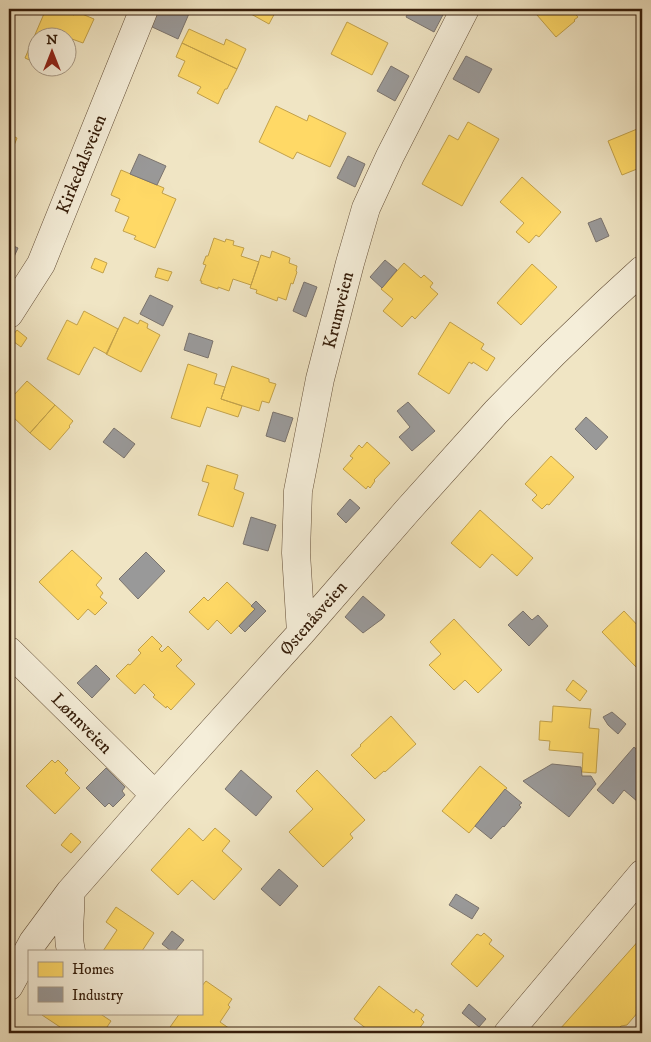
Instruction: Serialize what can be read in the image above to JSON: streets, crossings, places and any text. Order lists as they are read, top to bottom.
{
  "streets": {
    "street": [
      "Kirkedalsveien",
      "Krumveien",
      "Østenåsveien",
      "Lønnveien"
    ]
  },
  "crossings": [
    ["Krumveien", "Østenåsveien"],
    ["Østenåsveien", "Lønnveien"]
  ],
  "legend": ["Homes", "Industry"],
  "north": "top"
}
